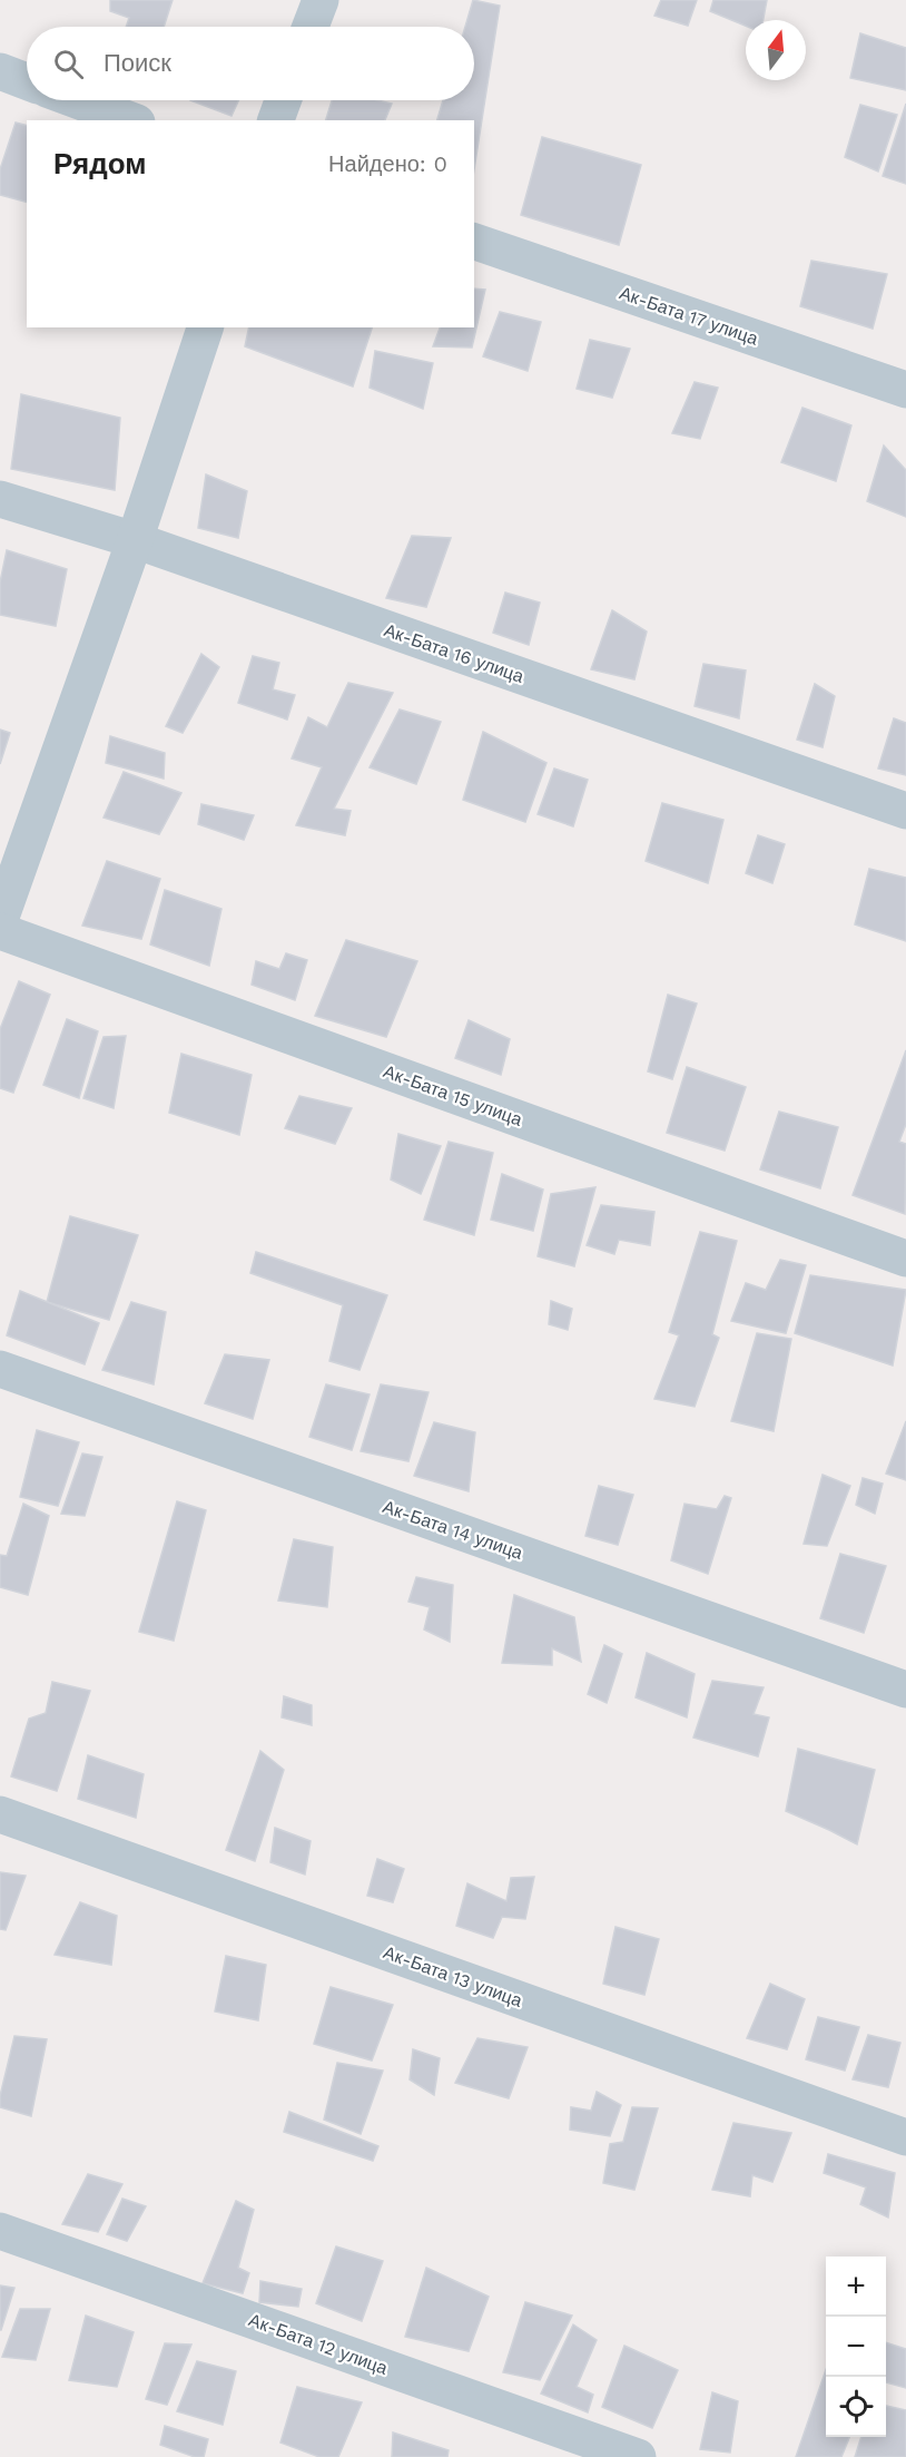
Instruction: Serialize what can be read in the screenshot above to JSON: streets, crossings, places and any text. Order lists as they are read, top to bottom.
{
  "streets": {
    "street": [
      "Ак-Бата 17 улица",
      "Ак-Бата 16 улица",
      "Ак-Бата 15 улица",
      "Ак-Бата 14 улица",
      "Ак-Бата 13 улица",
      "Ак-Бата 12 улица"
    ]
  },
  "north": "top",
  "page": {
    "search": "Поиск",
    "heading": ["Рядом", "Найдено: 0"],
    "map_buttons": ["+", "−"]
  }
}
